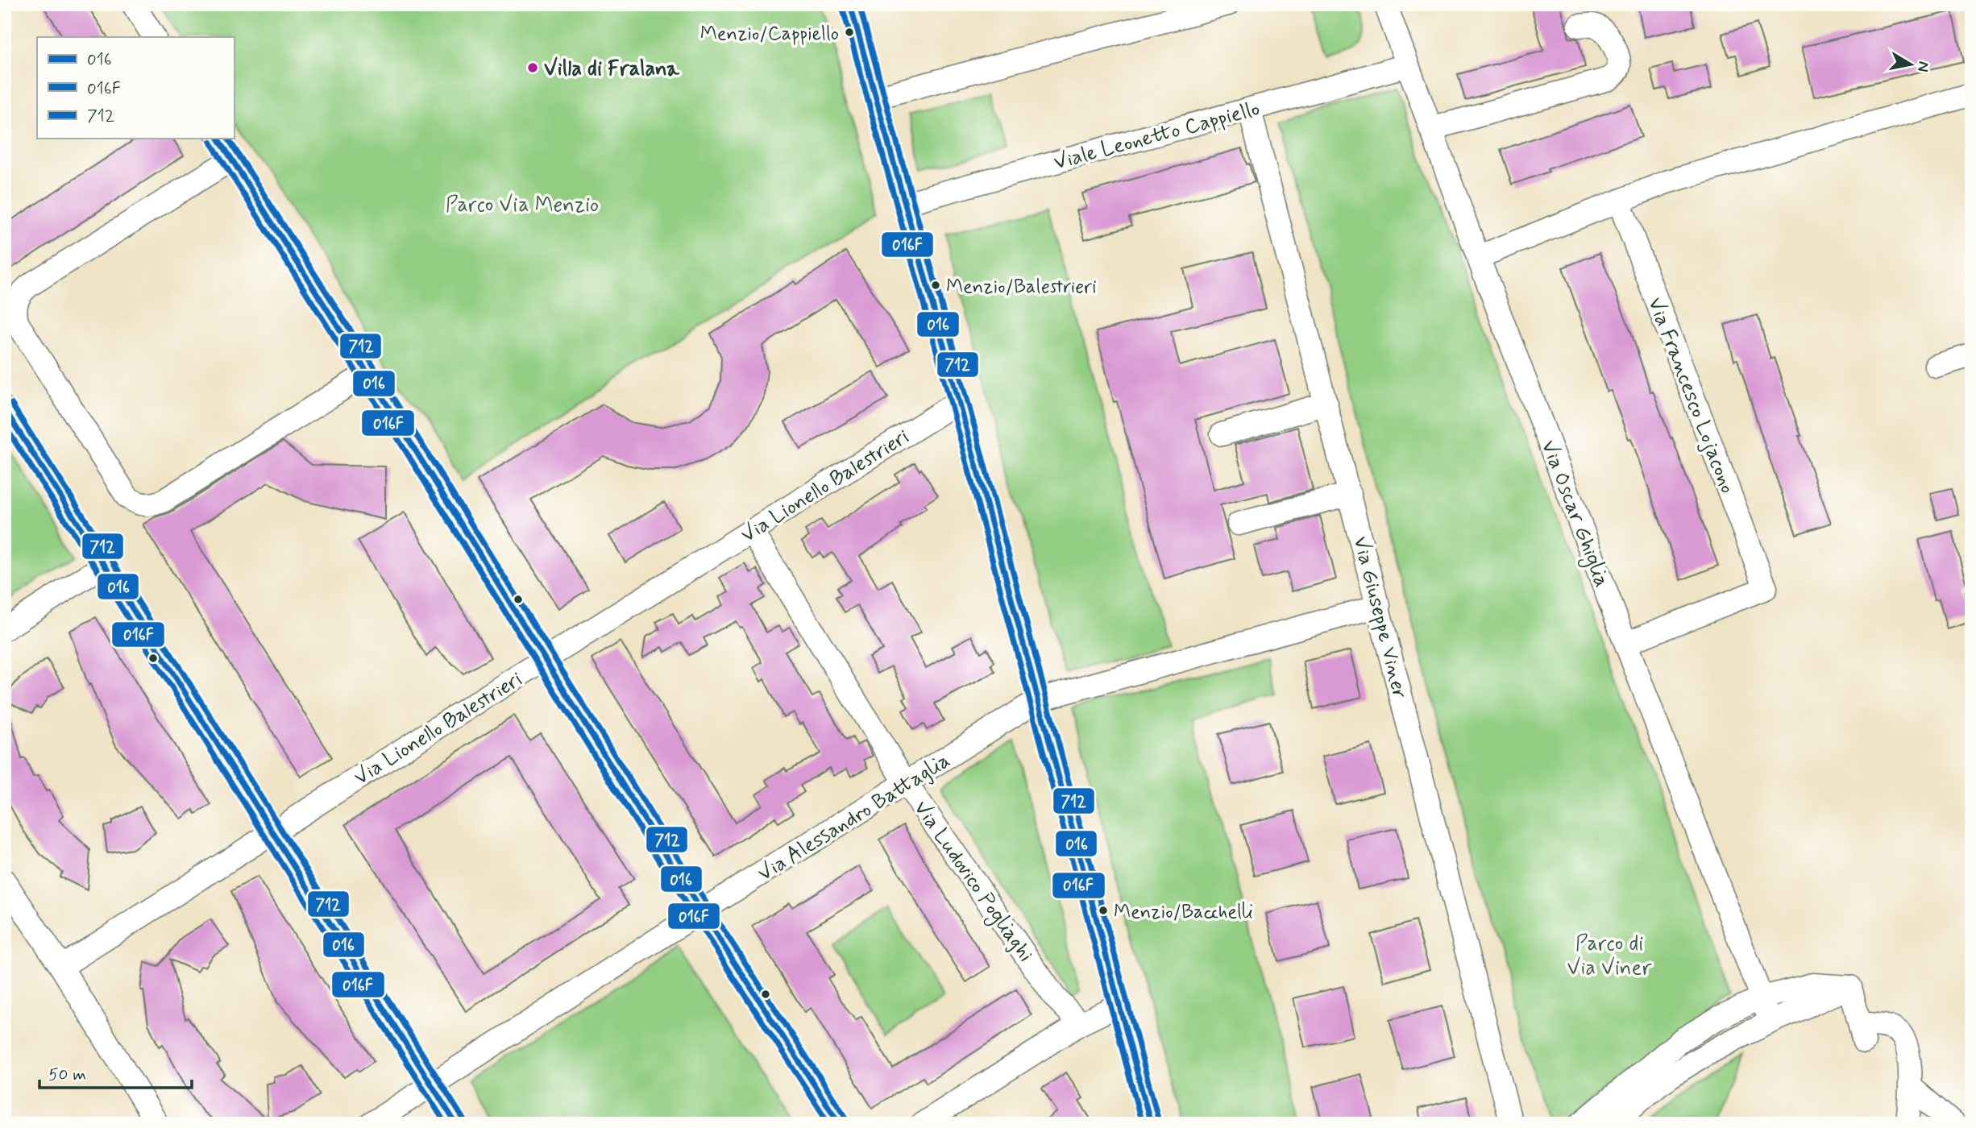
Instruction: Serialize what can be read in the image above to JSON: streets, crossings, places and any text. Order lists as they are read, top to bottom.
{
  "streets": {
    "street": [
      "Viale Leonetto Cappiello",
      "Via Francesco Lojacono",
      "Via Lionello Balestrieri",
      "Via Oscar Ghiglia",
      "Via Giuseppe Viner",
      "Via Alessandro Battaglia",
      "Via Ludovico Pogliaghi"
    ]
  },
  "crossings": [
    ["Viale Leonetto Cappiello", "Via Oscar Ghiglia"],
    ["Viale Leonetto Cappiello", "Via Giuseppe Viner"],
    ["Via Francesco Lojacono", "Via Oscar Ghiglia"],
    ["Via Lionello Balestrieri", "Via Ludovico Pogliaghi"],
    ["Via Giuseppe Viner", "Via Alessandro Battaglia"],
    ["Via Alessandro Battaglia", "Via Ludovico Pogliaghi"]
  ],
  "parks": ["Parco Via Menzio", "Parco di Via Viner"],
  "places": [
    "Menzio/Cappiello",
    "Villa di Fralana",
    "Menzio/Balestrieri",
    "Menzio/Bacchelli"
  ],
  "lines": ["transit line 016", "transit line 712", "transit line 016F"],
  "legend": ["016", "016F", "712"],
  "scale_bar": "50 m",
  "north": "right"
}
